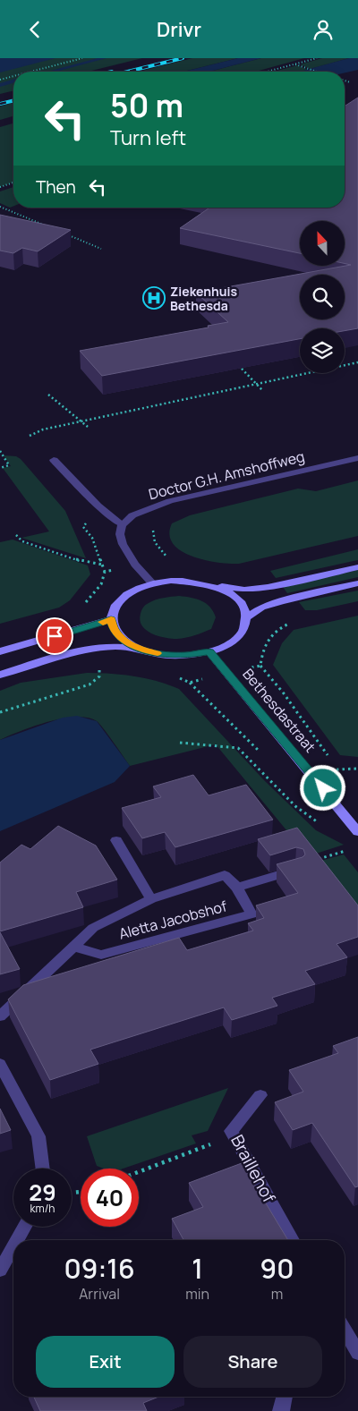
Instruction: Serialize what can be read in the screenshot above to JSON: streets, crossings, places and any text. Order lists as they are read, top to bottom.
{
  "streets": {
    "street": [
      "Doctor G.H. Amshoffweg",
      "Bethesdastraat",
      "Aletta Jacobshof",
      "Braillehof"
    ]
  },
  "places": {
    "hospital": ["Ziekenhuis Bethesda"]
  },
  "north": "top",
  "page": {
    "header": "Drivr",
    "turn": ["50 m", "Turn left"],
    "then": "Then",
    "speed": "29 km/h",
    "limit": "40",
    "eta": [
      "09:16",
      "Arrival",
      "1",
      "min",
      "90",
      "m"
    ],
    "buttons": ["Exit", "Share"]
  }
}
